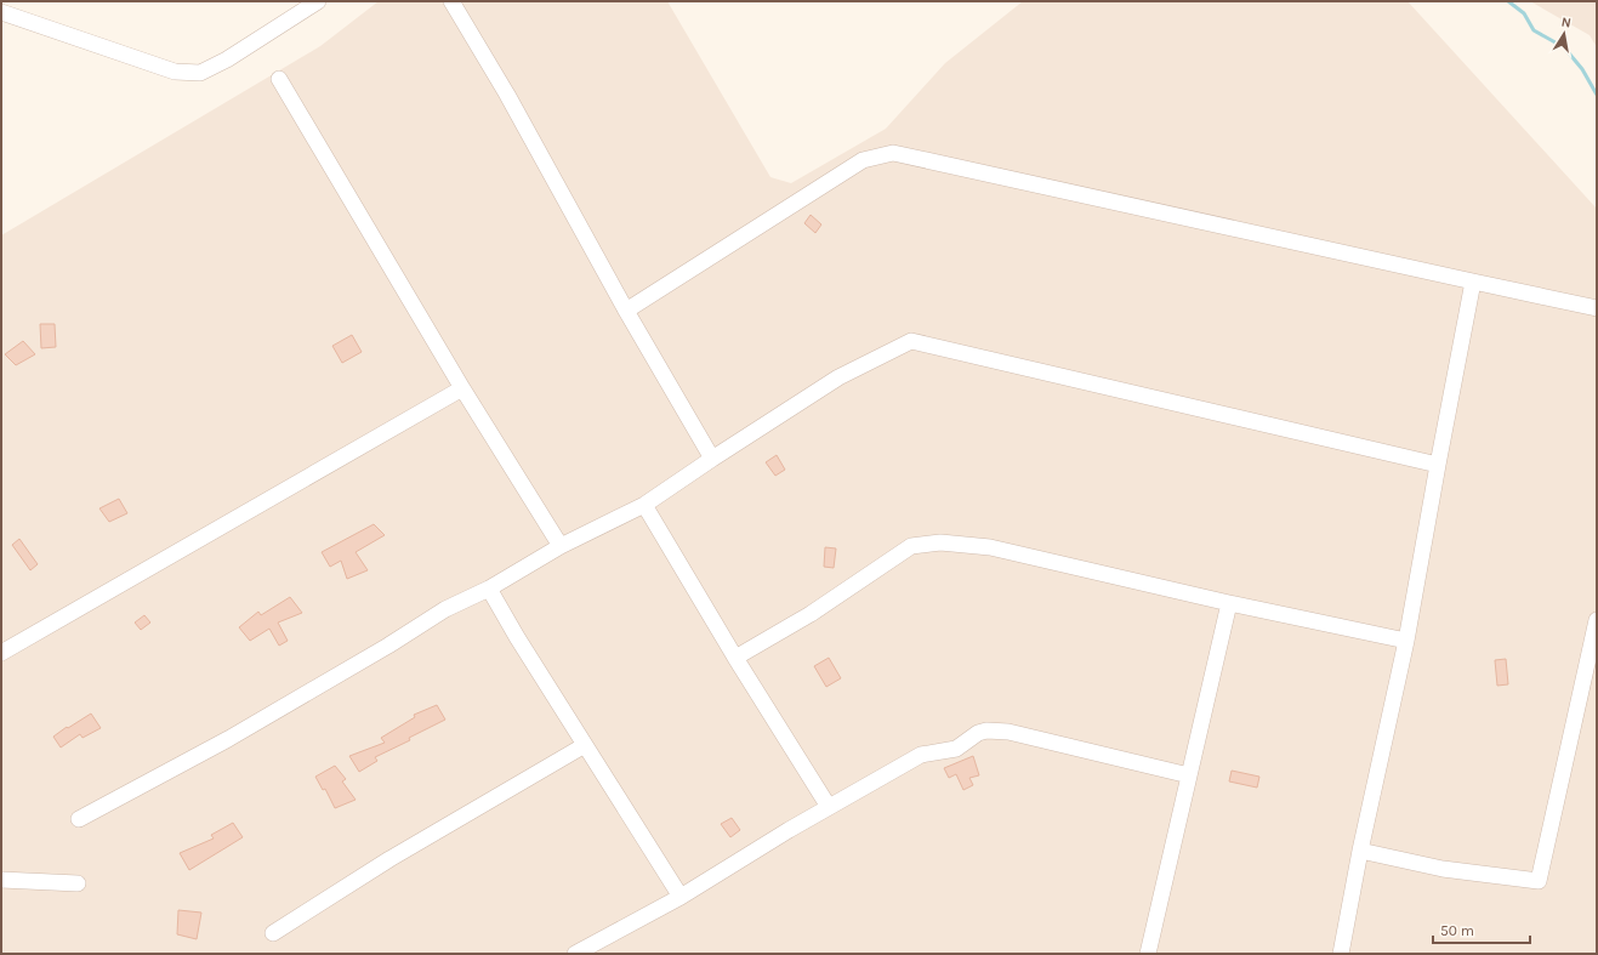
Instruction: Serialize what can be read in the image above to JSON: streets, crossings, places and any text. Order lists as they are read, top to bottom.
{
  "scale_bar": "50 m",
  "north": "top"
}
